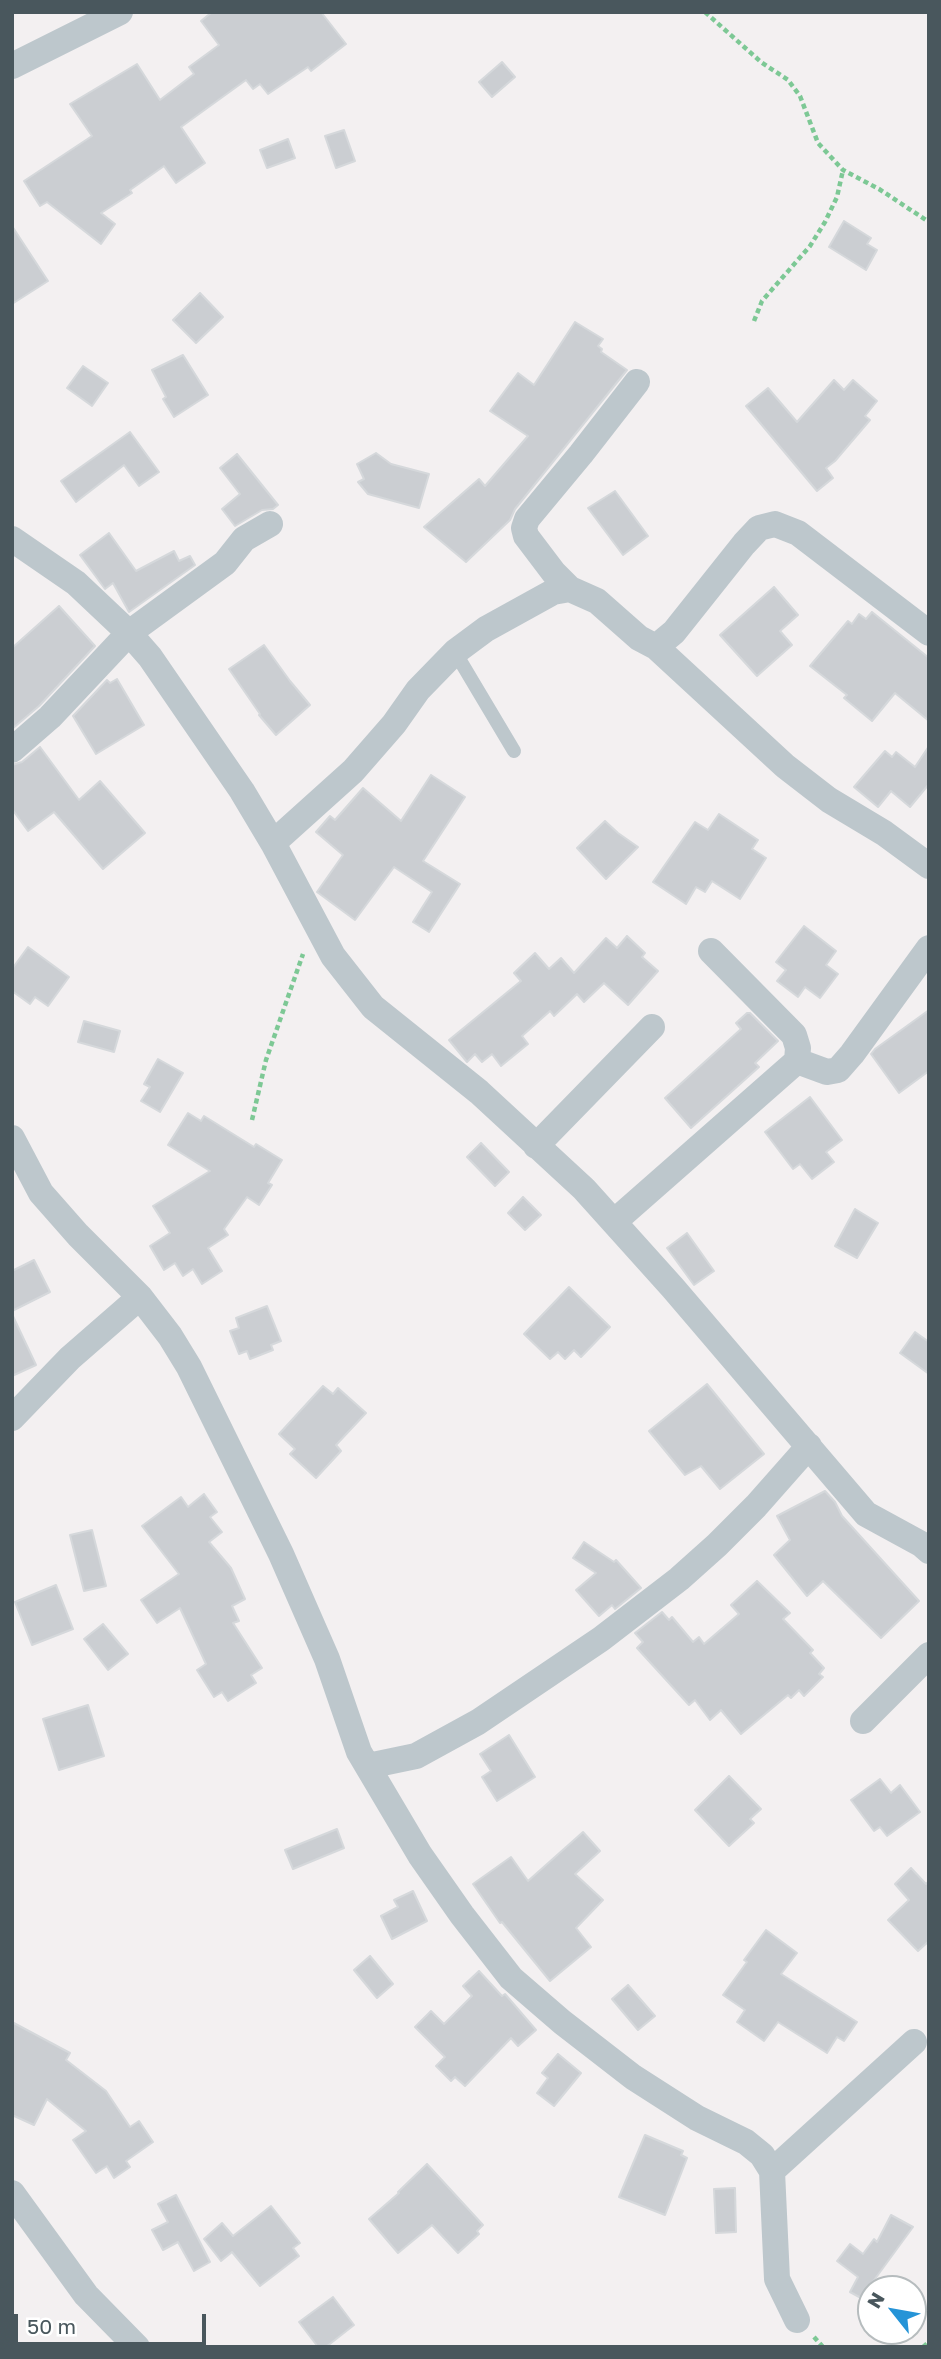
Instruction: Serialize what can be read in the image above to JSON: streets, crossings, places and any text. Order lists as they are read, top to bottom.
{
  "scale_bar": "50 m",
  "north": "top left"
}
